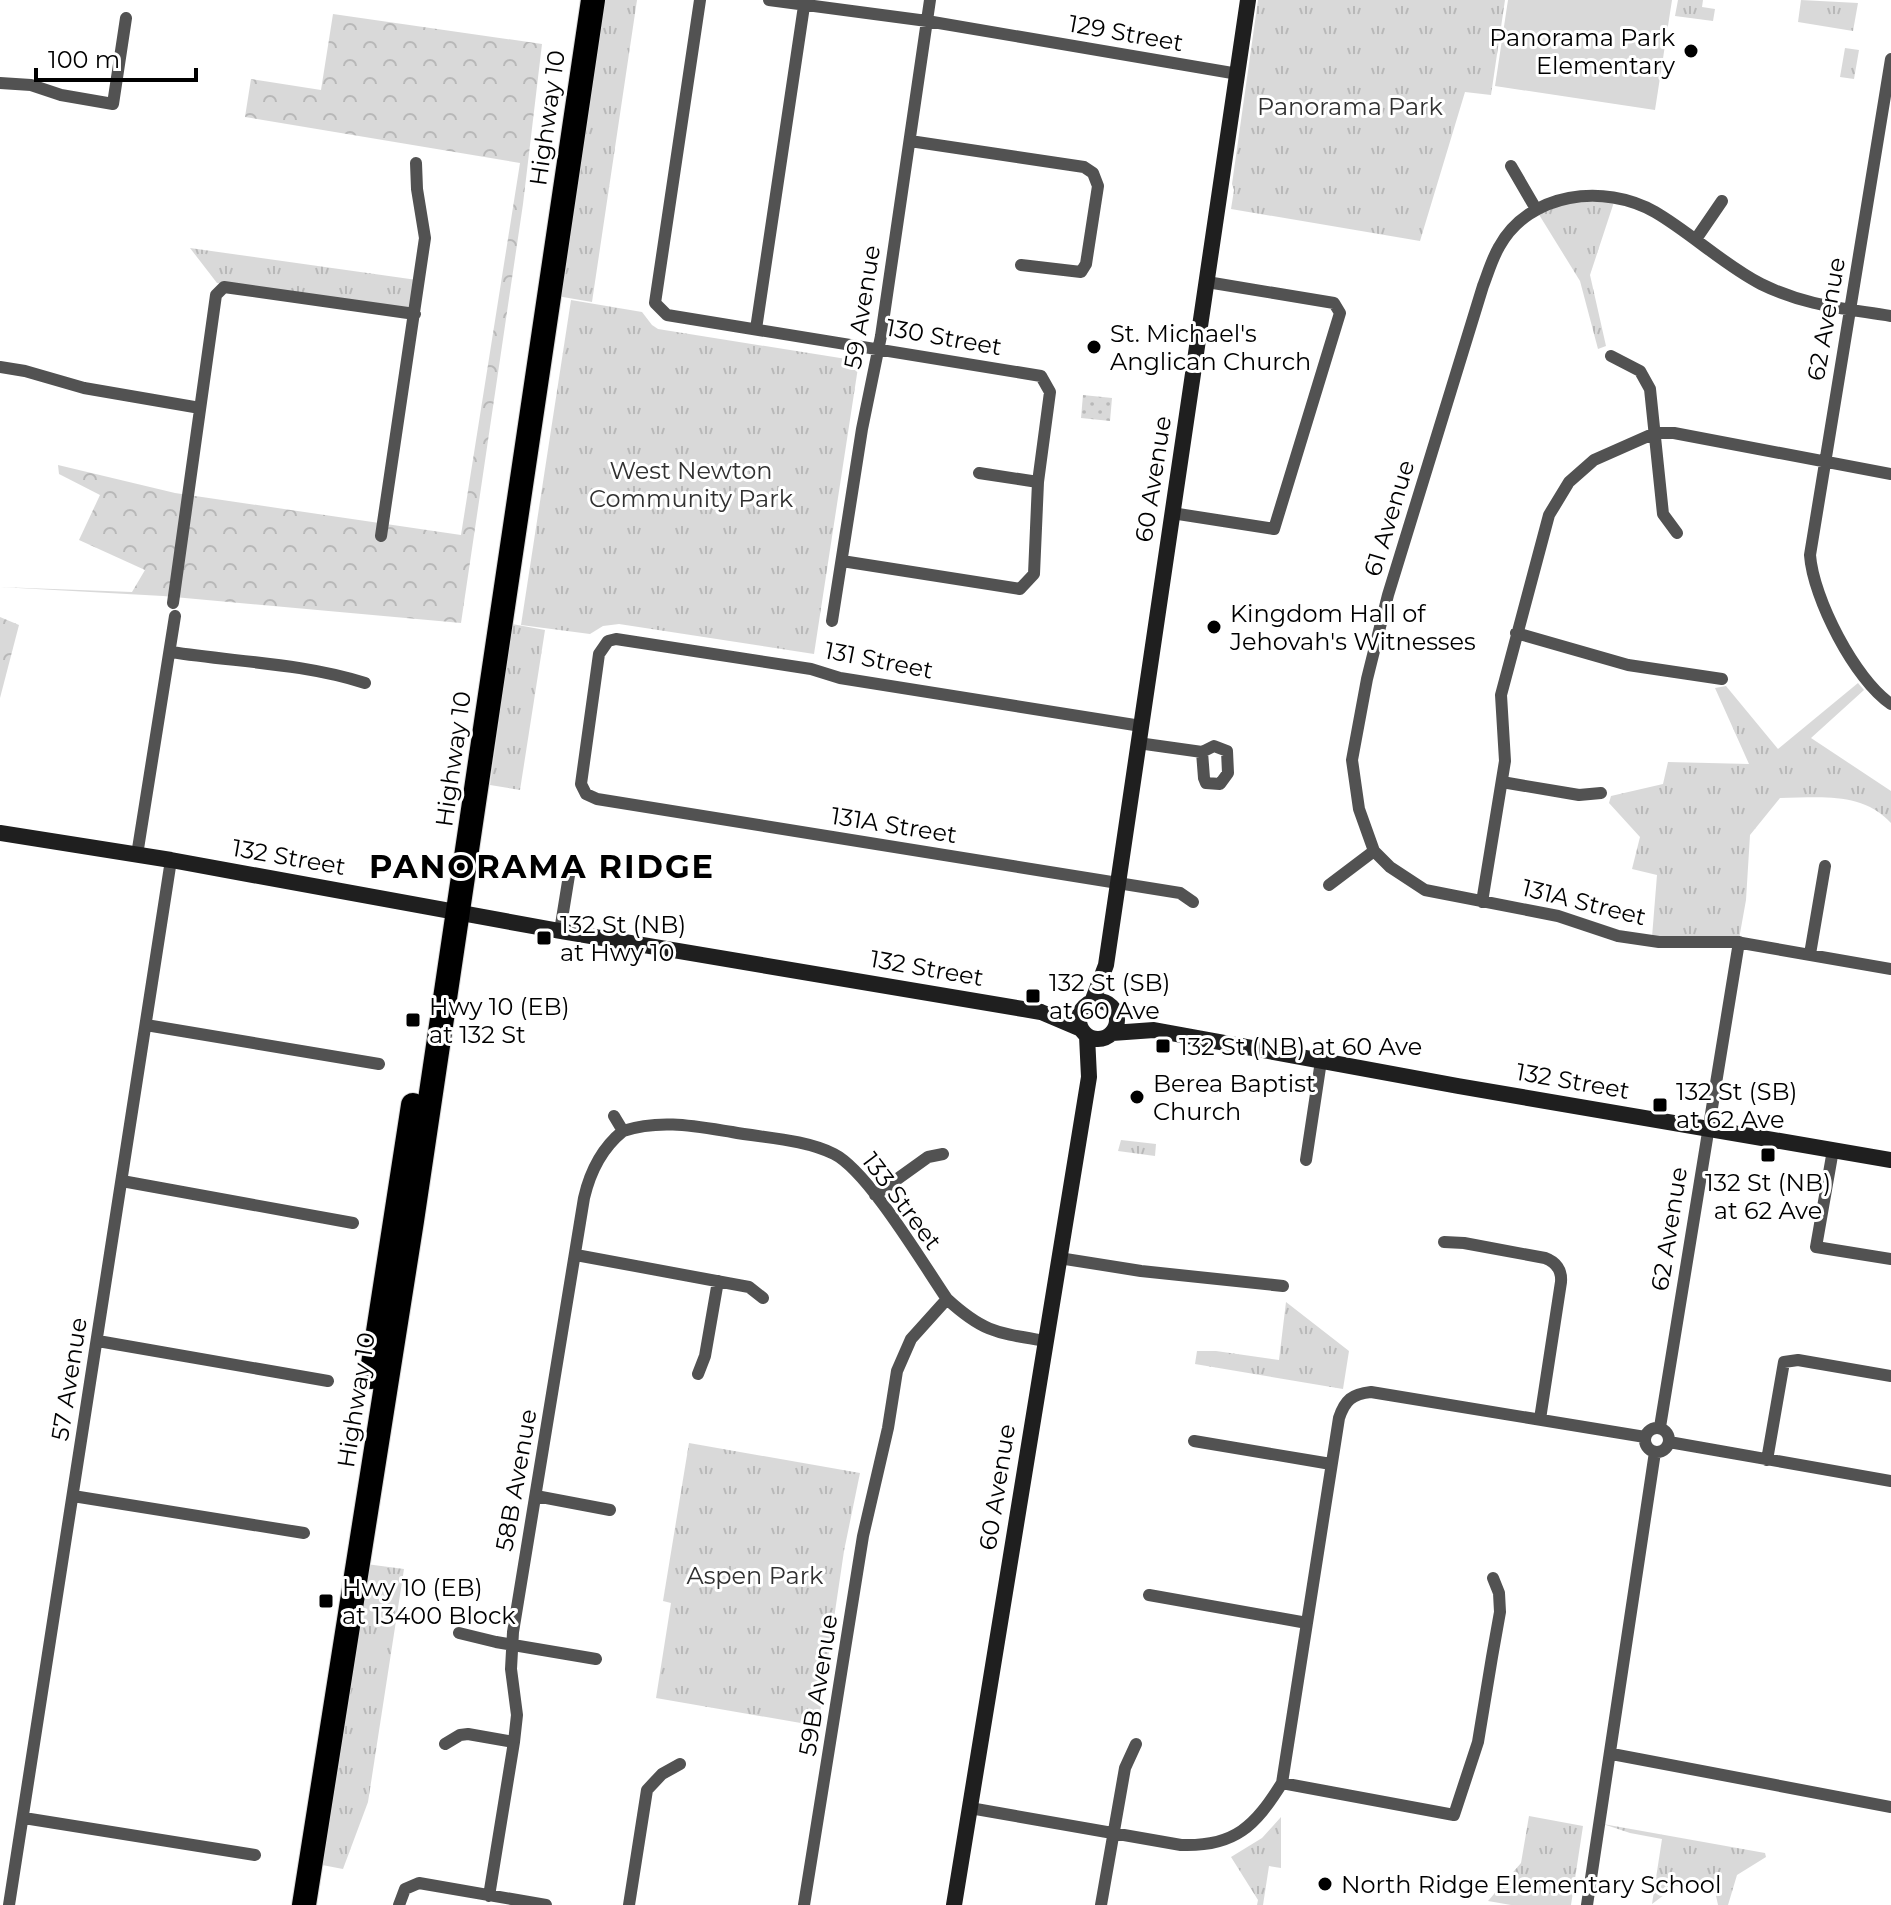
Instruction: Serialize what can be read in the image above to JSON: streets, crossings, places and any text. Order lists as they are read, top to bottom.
{
  "streets": {
    "highway": ["Highway 10"],
    "street": [
      "129 Street",
      "59 Avenue",
      "62 Avenue",
      "130 Street",
      "60 Avenue",
      "61 Avenue",
      "131 Street",
      "131A Street",
      "132 Street",
      "133 Street",
      "57 Avenue",
      "58B Avenue",
      "59B Avenue"
    ]
  },
  "crossings": [
    ["129 Street", "59 Avenue"],
    ["129 Street", "60 Avenue"],
    ["Highway 10", "132 Street"],
    ["59 Avenue", "130 Street"],
    ["62 Avenue", "131A Street"],
    ["62 Avenue", "132 Street"],
    ["60 Avenue", "131 Street"],
    ["60 Avenue", "131A Street"],
    ["60 Avenue", "132 Street"],
    ["60 Avenue", "133 Street"],
    ["61 Avenue", "131A Street"],
    ["131 Street", "131A Street"],
    ["132 Street", "57 Avenue"],
    ["133 Street", "58B Avenue"],
    ["133 Street", "59B Avenue"]
  ],
  "districts": ["PANORAMA RIDGE"],
  "parks": ["Panorama Park", "West Newton Community Park", "Aspen Park"],
  "places": {
    "other": [
      "Panorama Park Elementary",
      "St. Michael's Anglican Church",
      "Kingdom Hall of Jehovah's Witnesses",
      "Berea Baptist Church",
      "North Ridge Elementary School"
    ],
    "transit": [
      "132 St (NB) at Hwy 10",
      "132 St (SB) at 60 Ave",
      "Hwy 10 (EB) at 132 St",
      "132 St (NB) at 60 Ave",
      "132 St (SB) at 62 Ave",
      "132 St (NB) at 62 Ave",
      "Hwy 10 (EB) at 13400 Block"
    ]
  },
  "scale_bar": "100 m"
}
